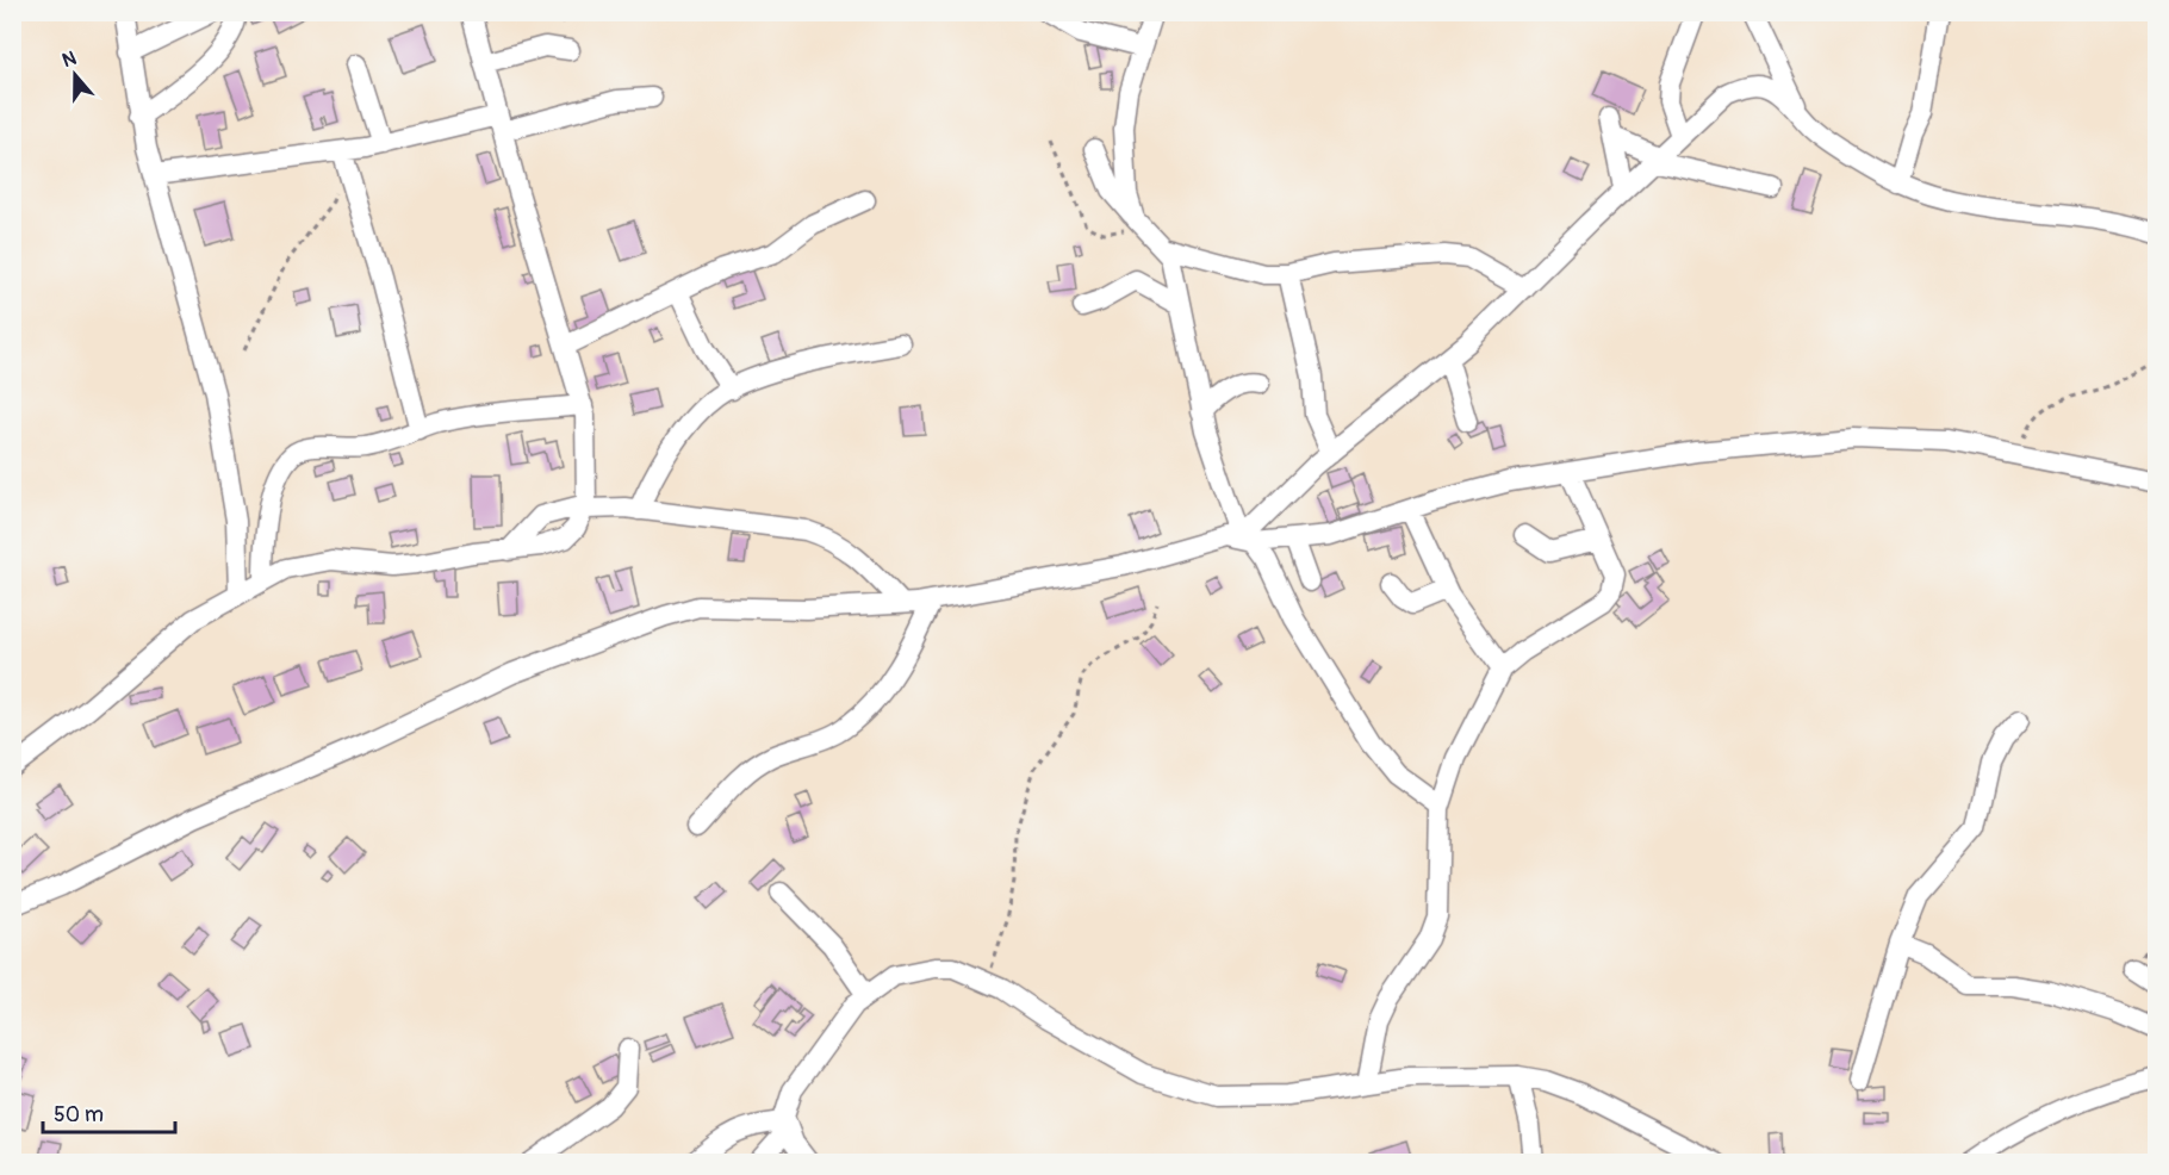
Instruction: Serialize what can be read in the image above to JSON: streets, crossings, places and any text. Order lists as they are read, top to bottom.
{
  "scale_bar": "50 m",
  "north": "top"
}
